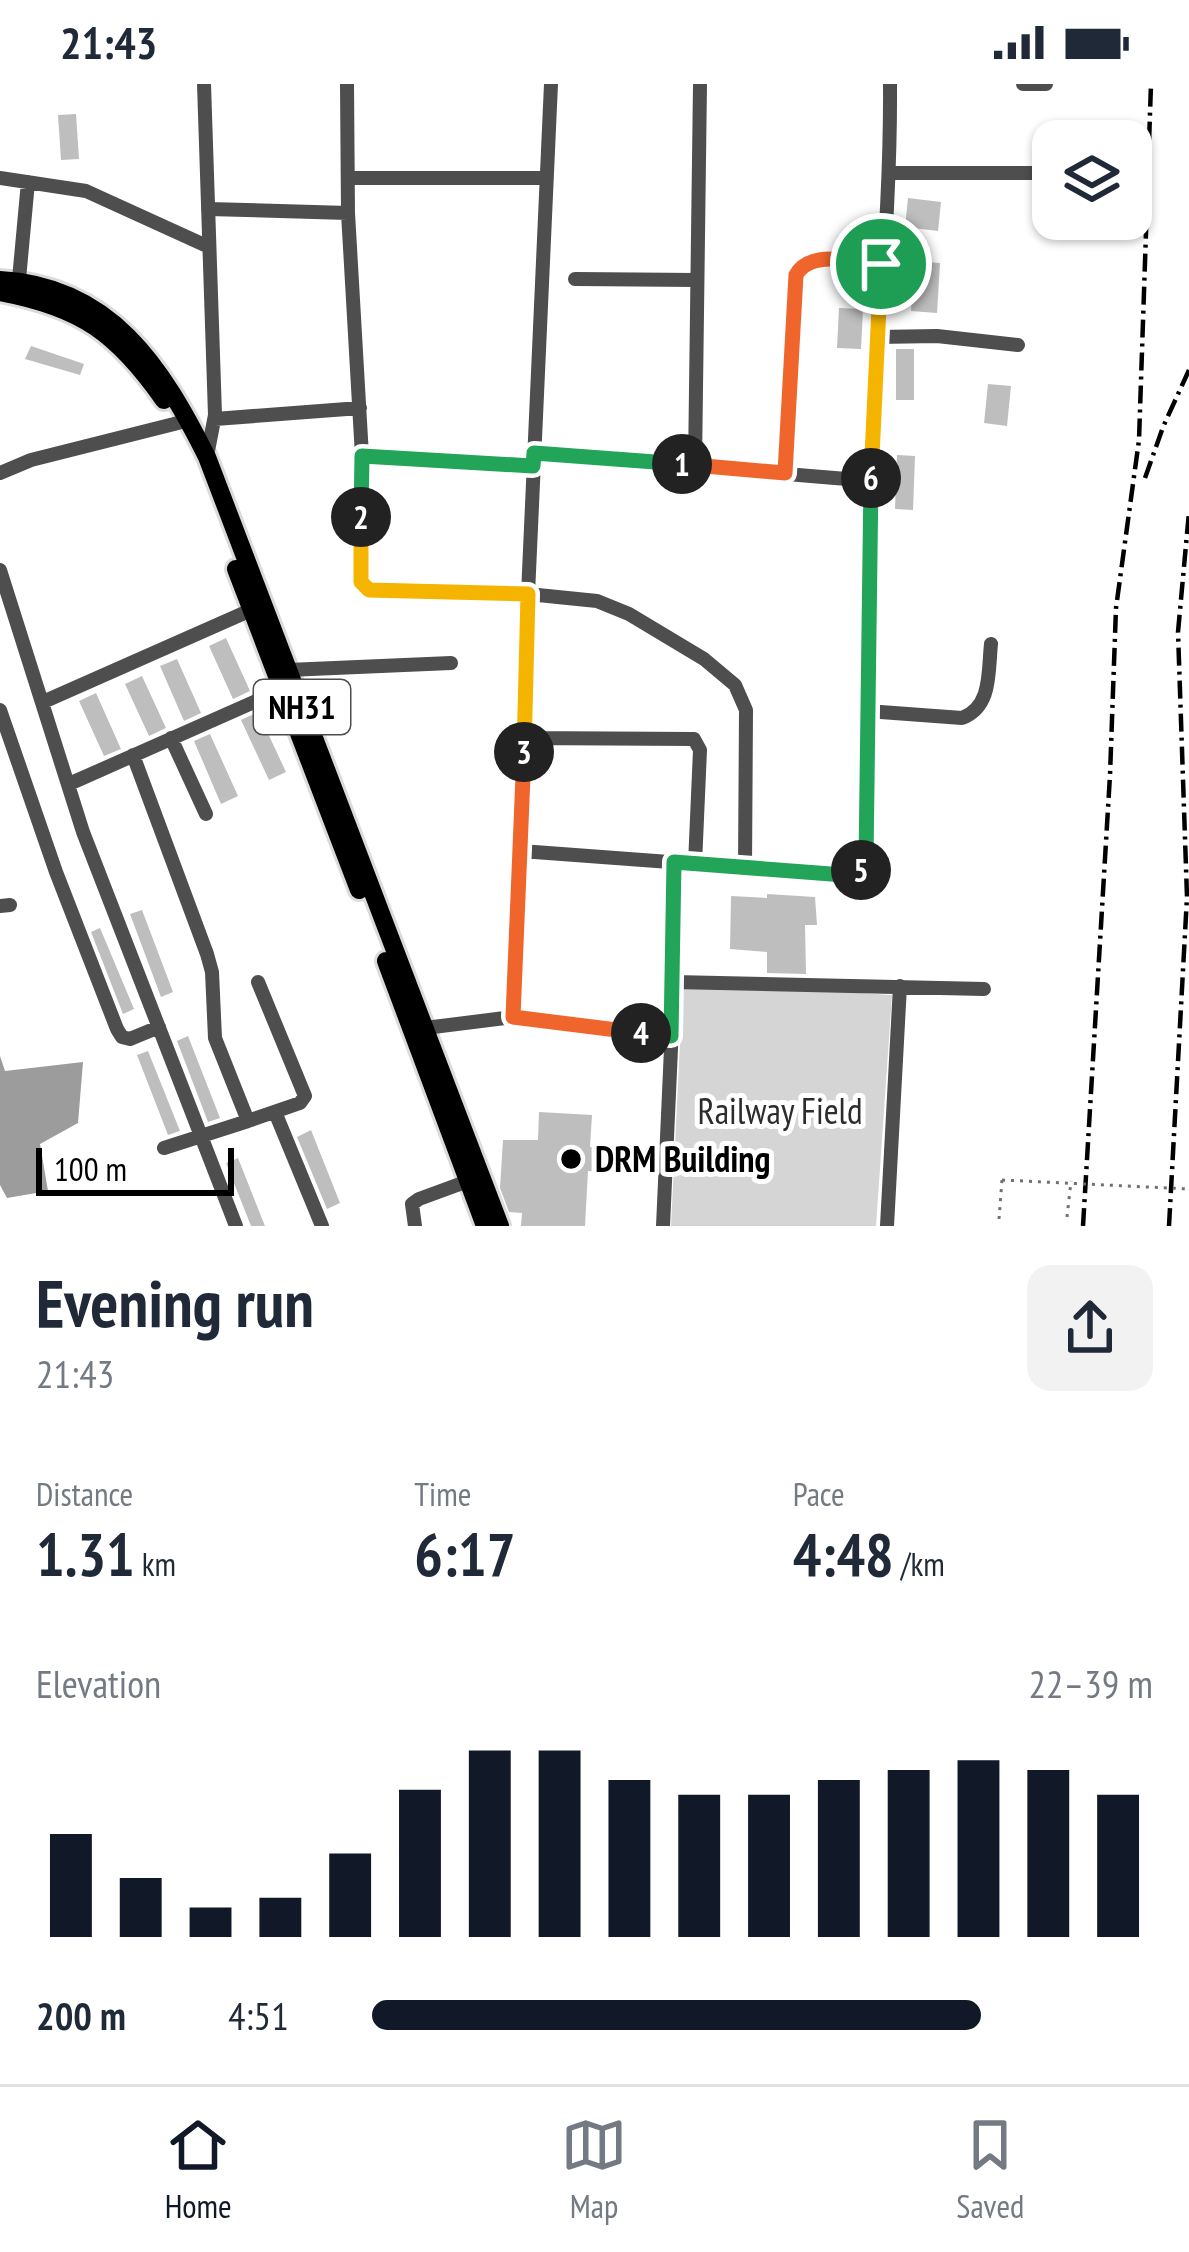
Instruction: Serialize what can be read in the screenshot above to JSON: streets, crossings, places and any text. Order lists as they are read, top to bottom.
{
  "streets": {
    "highway": ["NH31"]
  },
  "parks": ["Railway Field"],
  "places": ["DRM Building"],
  "scale_bar": "100 m",
  "page": {
    "status": "21:43",
    "pins": [
      "1",
      "6",
      "2",
      "3",
      "5",
      "4"
    ],
    "scale": "100 m",
    "heading": ["Evening run", "21:43"],
    "stats": [
      ["Distance", "1.31 km"],
      ["Time", "6:17"],
      ["Pace", "4:48 /km"]
    ],
    "chart": ["Elevation", "22–39 m"],
    "list": [
      {
        "name": "200 m",
        "note": "4:51"
      }
    ],
    "tabs": ["Home", "Map", "Saved"]
  }
}
